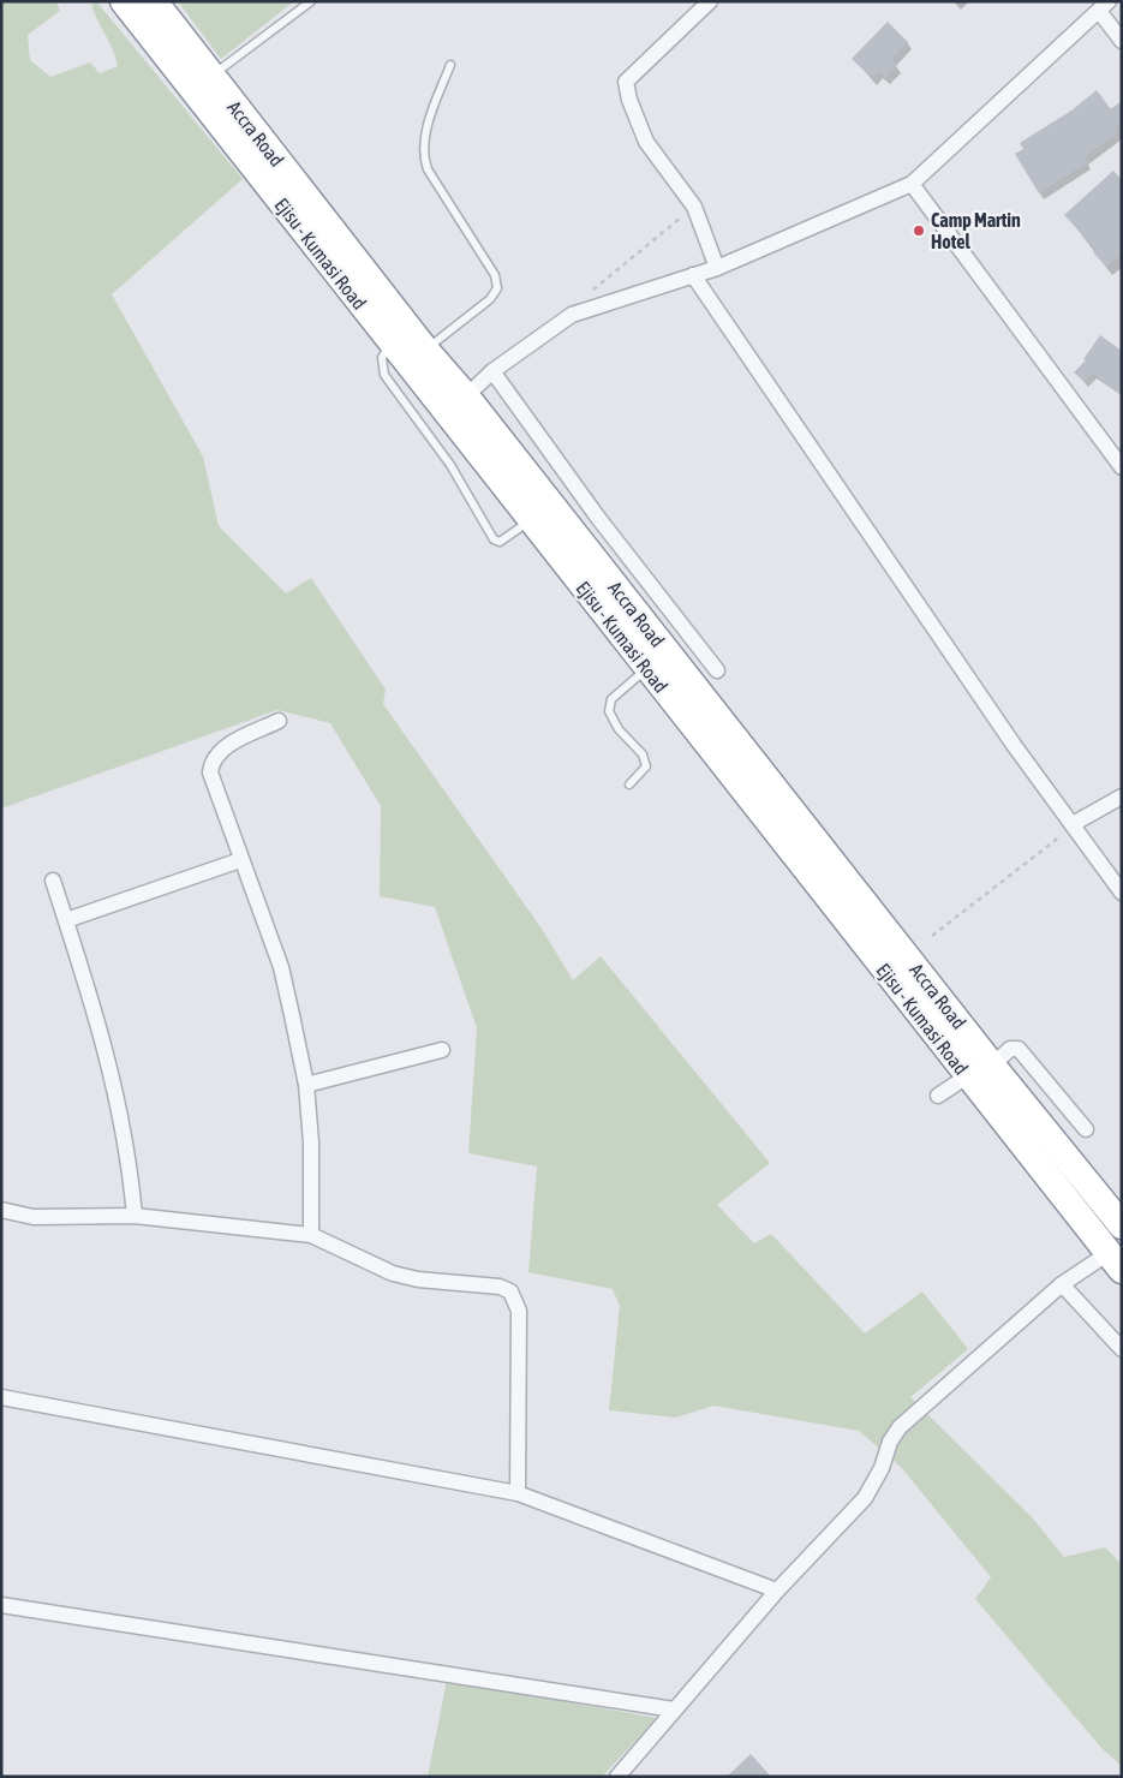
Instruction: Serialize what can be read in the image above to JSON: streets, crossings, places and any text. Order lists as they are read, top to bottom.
{
  "streets": {
    "highway": ["Accra Road", "Ejisu - Kumasi Road"]
  },
  "places": ["Camp Martin Hotel"]
}
